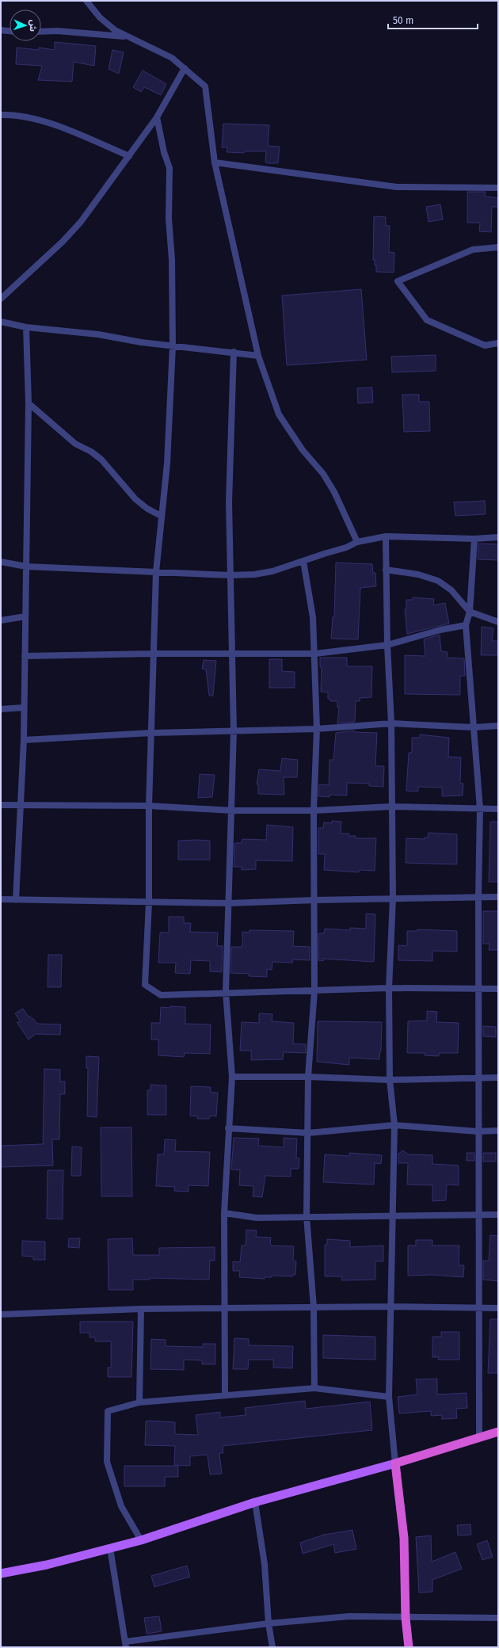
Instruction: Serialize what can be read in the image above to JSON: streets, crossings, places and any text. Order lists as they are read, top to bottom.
{
  "scale_bar": "50 m",
  "north": "right"
}
